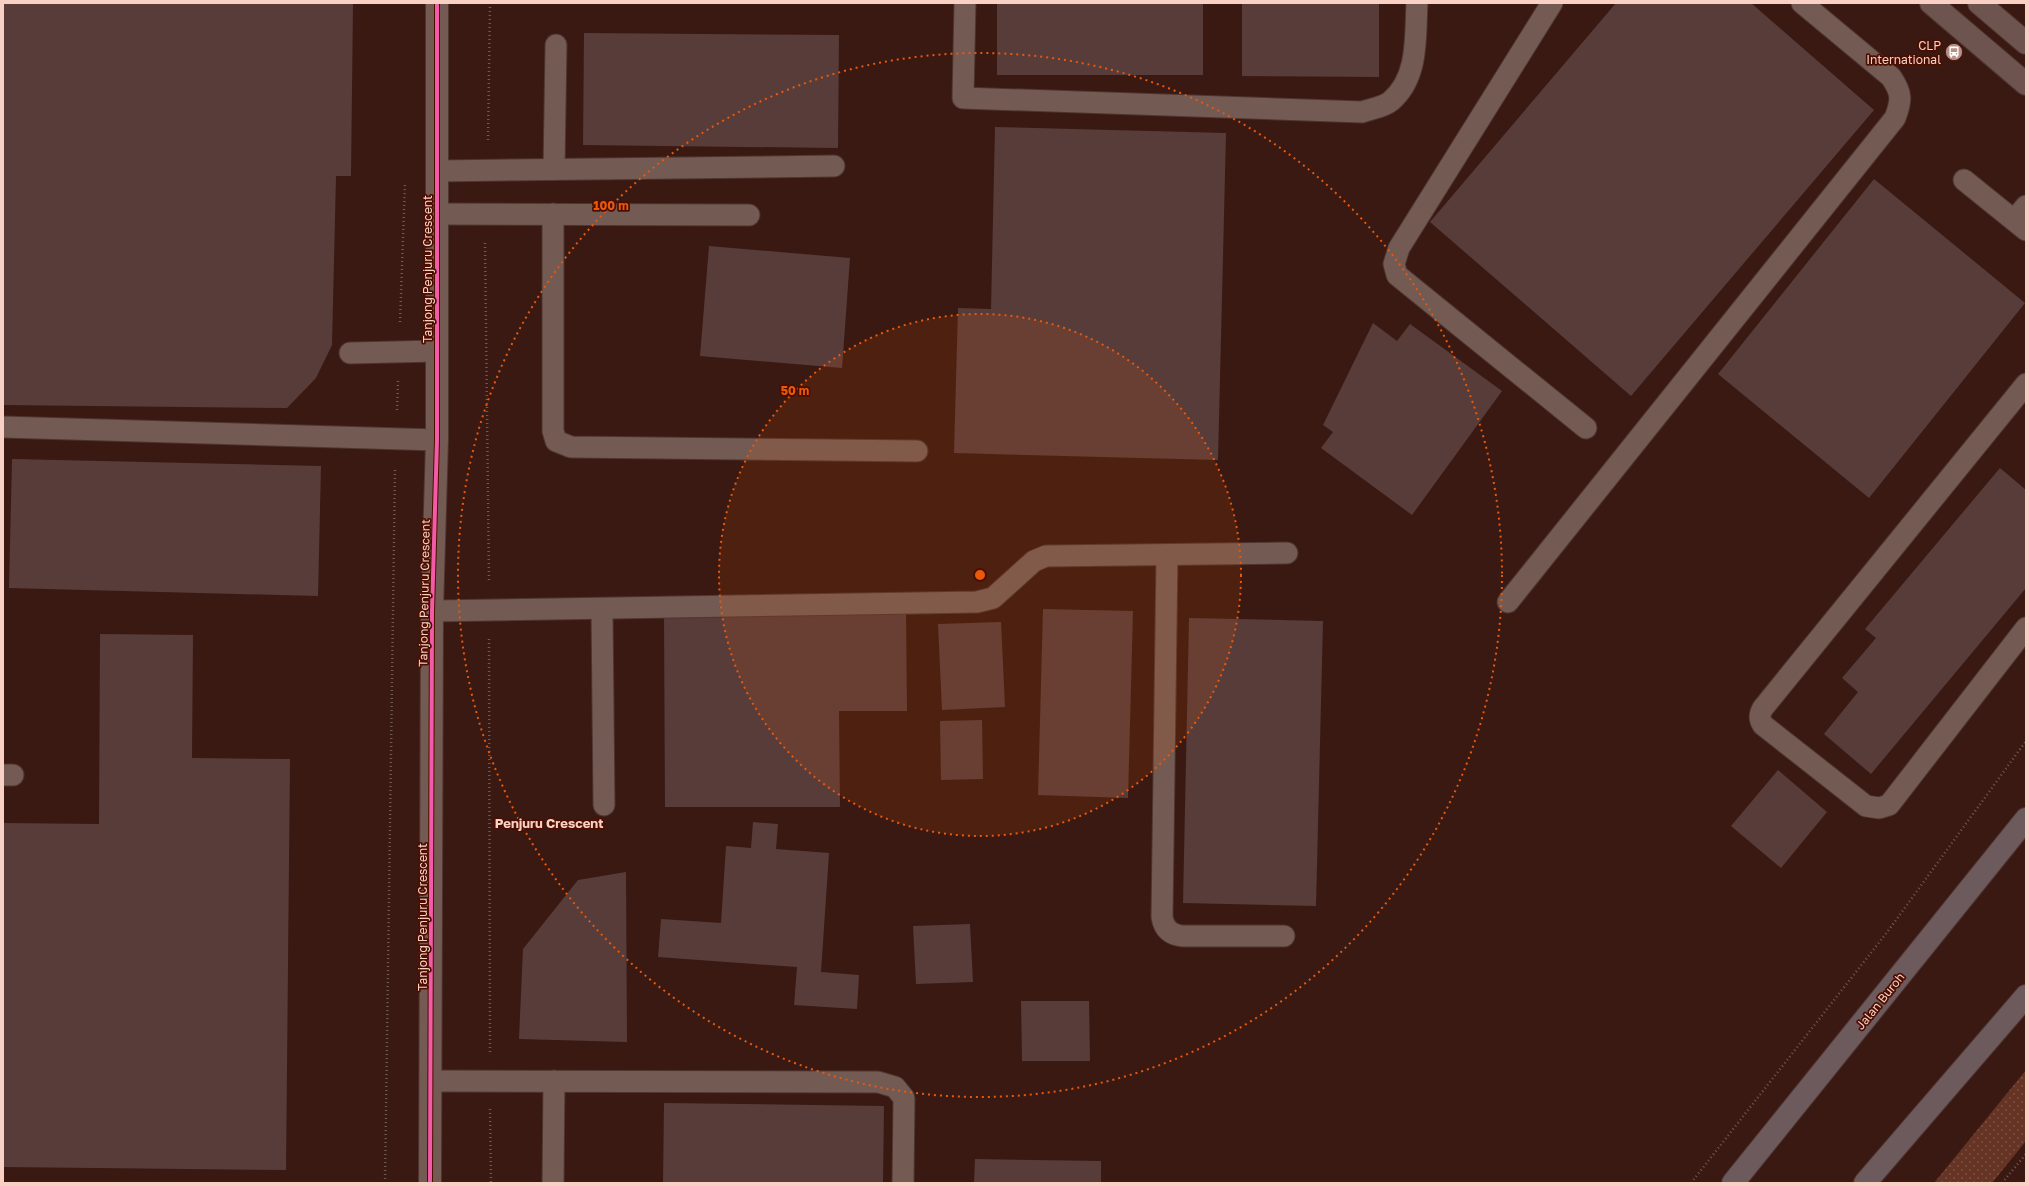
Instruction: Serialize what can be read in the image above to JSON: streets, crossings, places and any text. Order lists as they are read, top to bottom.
{
  "streets": {
    "highway": ["Jalan Buroh"],
    "street": ["Tanjong Penjuru Crescent"]
  },
  "districts": ["Penjuru Crescent"],
  "places": {
    "bus stop": ["CLP International"]
  },
  "rings": ["100 m", "50 m"]
}
